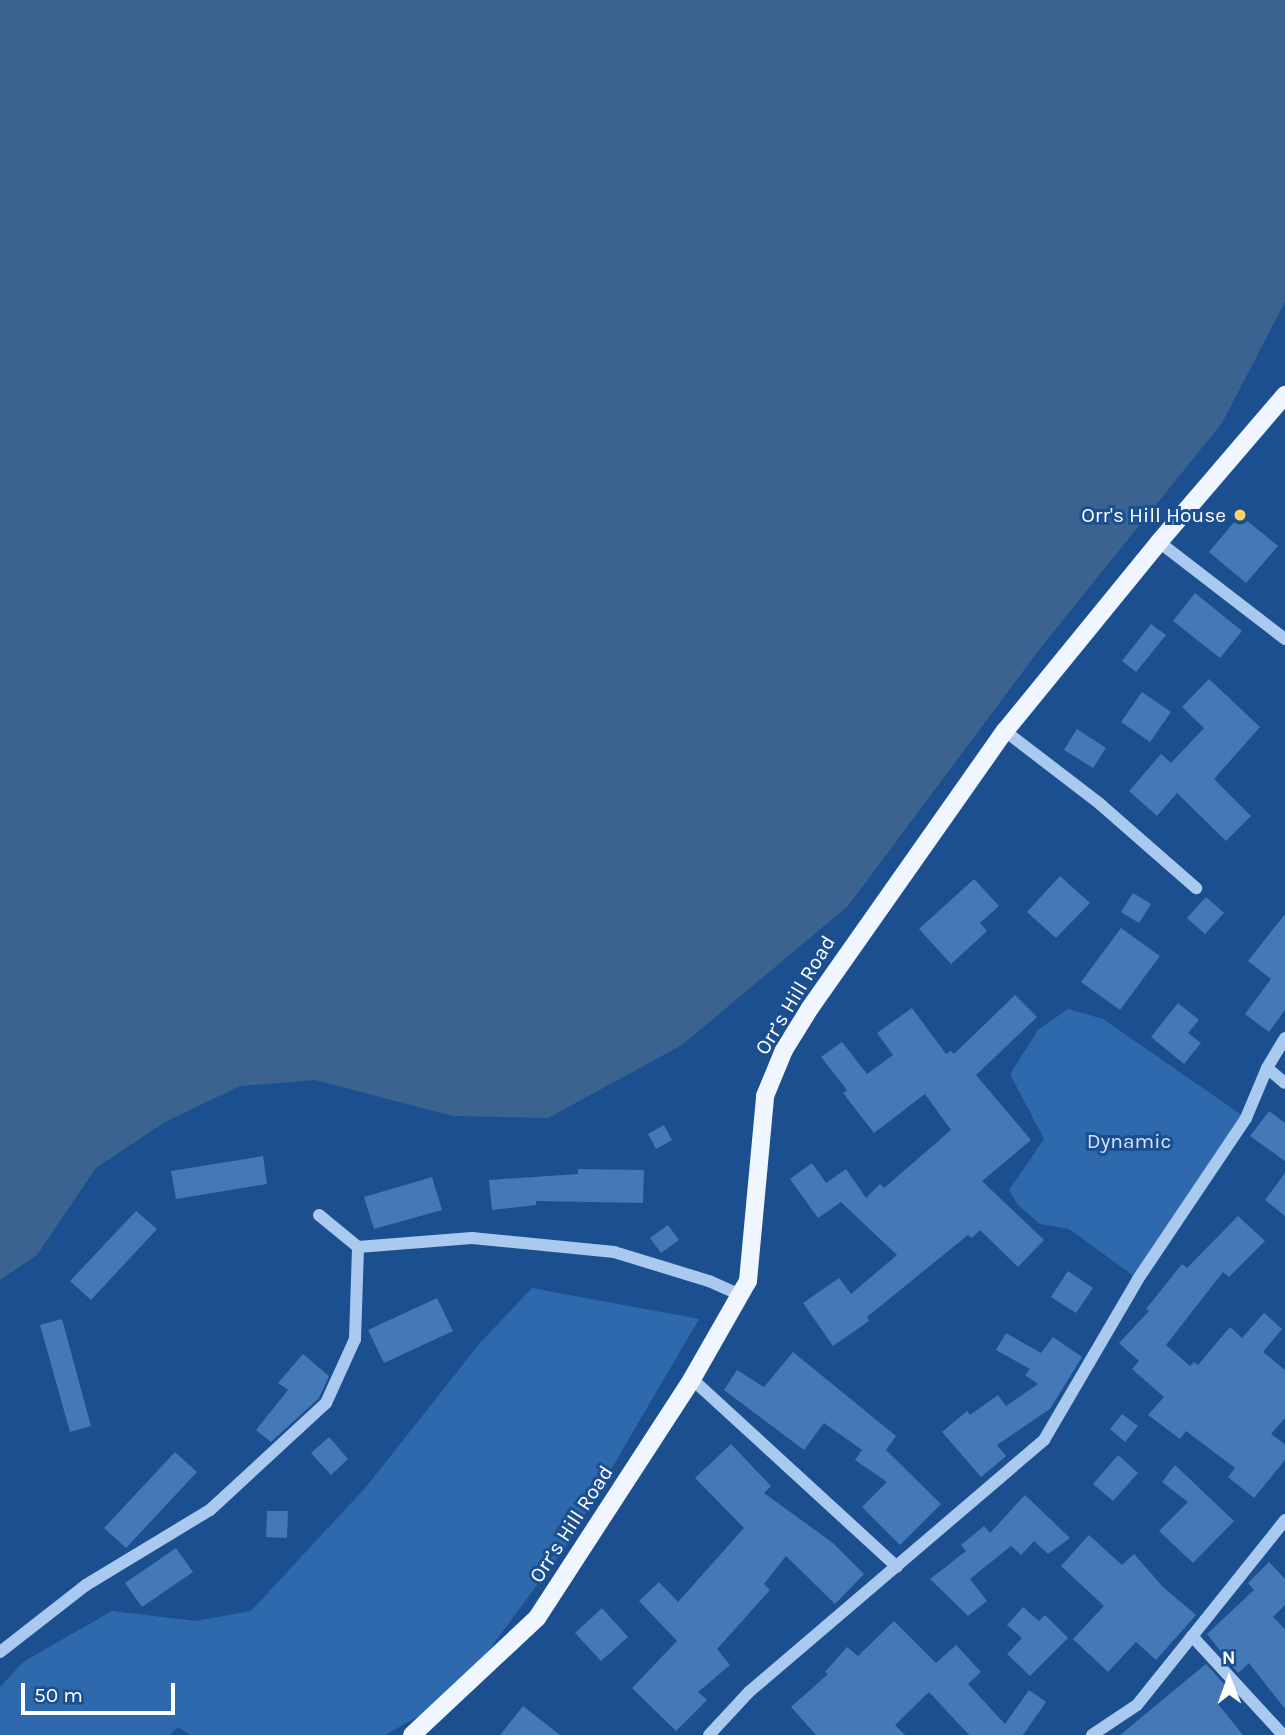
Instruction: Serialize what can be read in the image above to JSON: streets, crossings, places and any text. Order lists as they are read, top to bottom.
{
  "streets": {
    "main road": ["Orr’s Hill Road"]
  },
  "parks": ["Dynamic"],
  "places": ["Orr's Hill House"],
  "scale_bar": "50 m",
  "north": "top"
}
